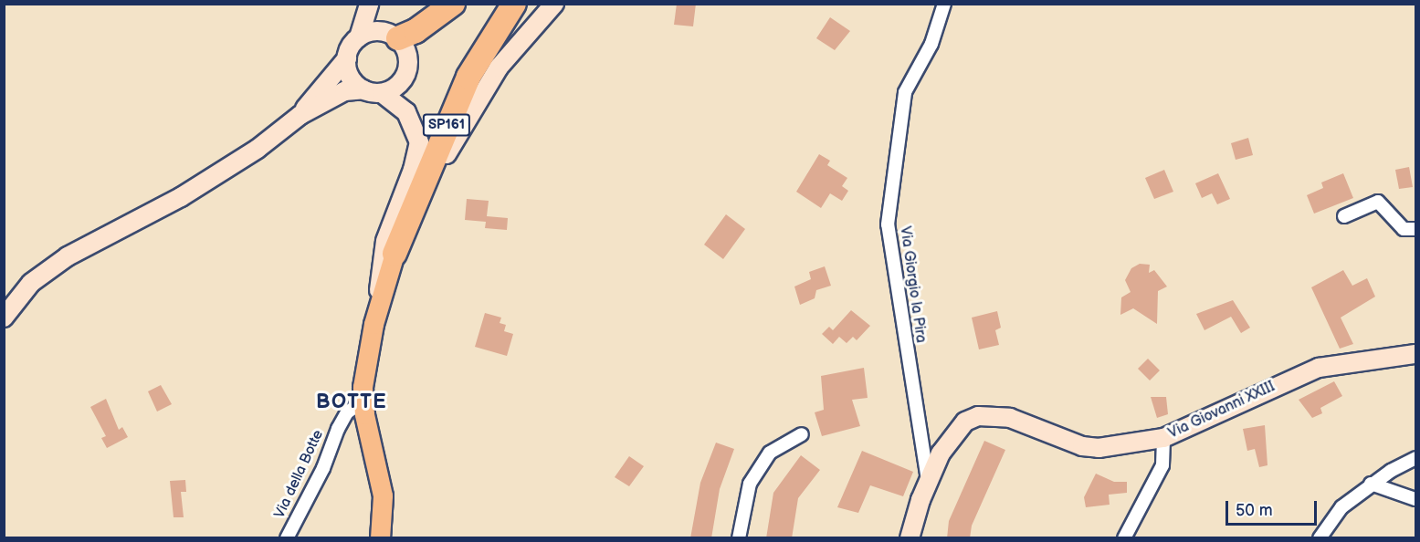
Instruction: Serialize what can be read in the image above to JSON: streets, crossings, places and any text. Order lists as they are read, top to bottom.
{
  "streets": {
    "highway": ["SP161"],
    "main road": ["Via Giovanni XXIII"],
    "street": ["Via Giorgio la Pira", "Via della Botte"]
  },
  "crossings": [
    ["Via Giorgio la Pira", "Via Giovanni XXIII"]
  ],
  "districts": ["BOTTE"],
  "scale_bar": "50 m"
}
